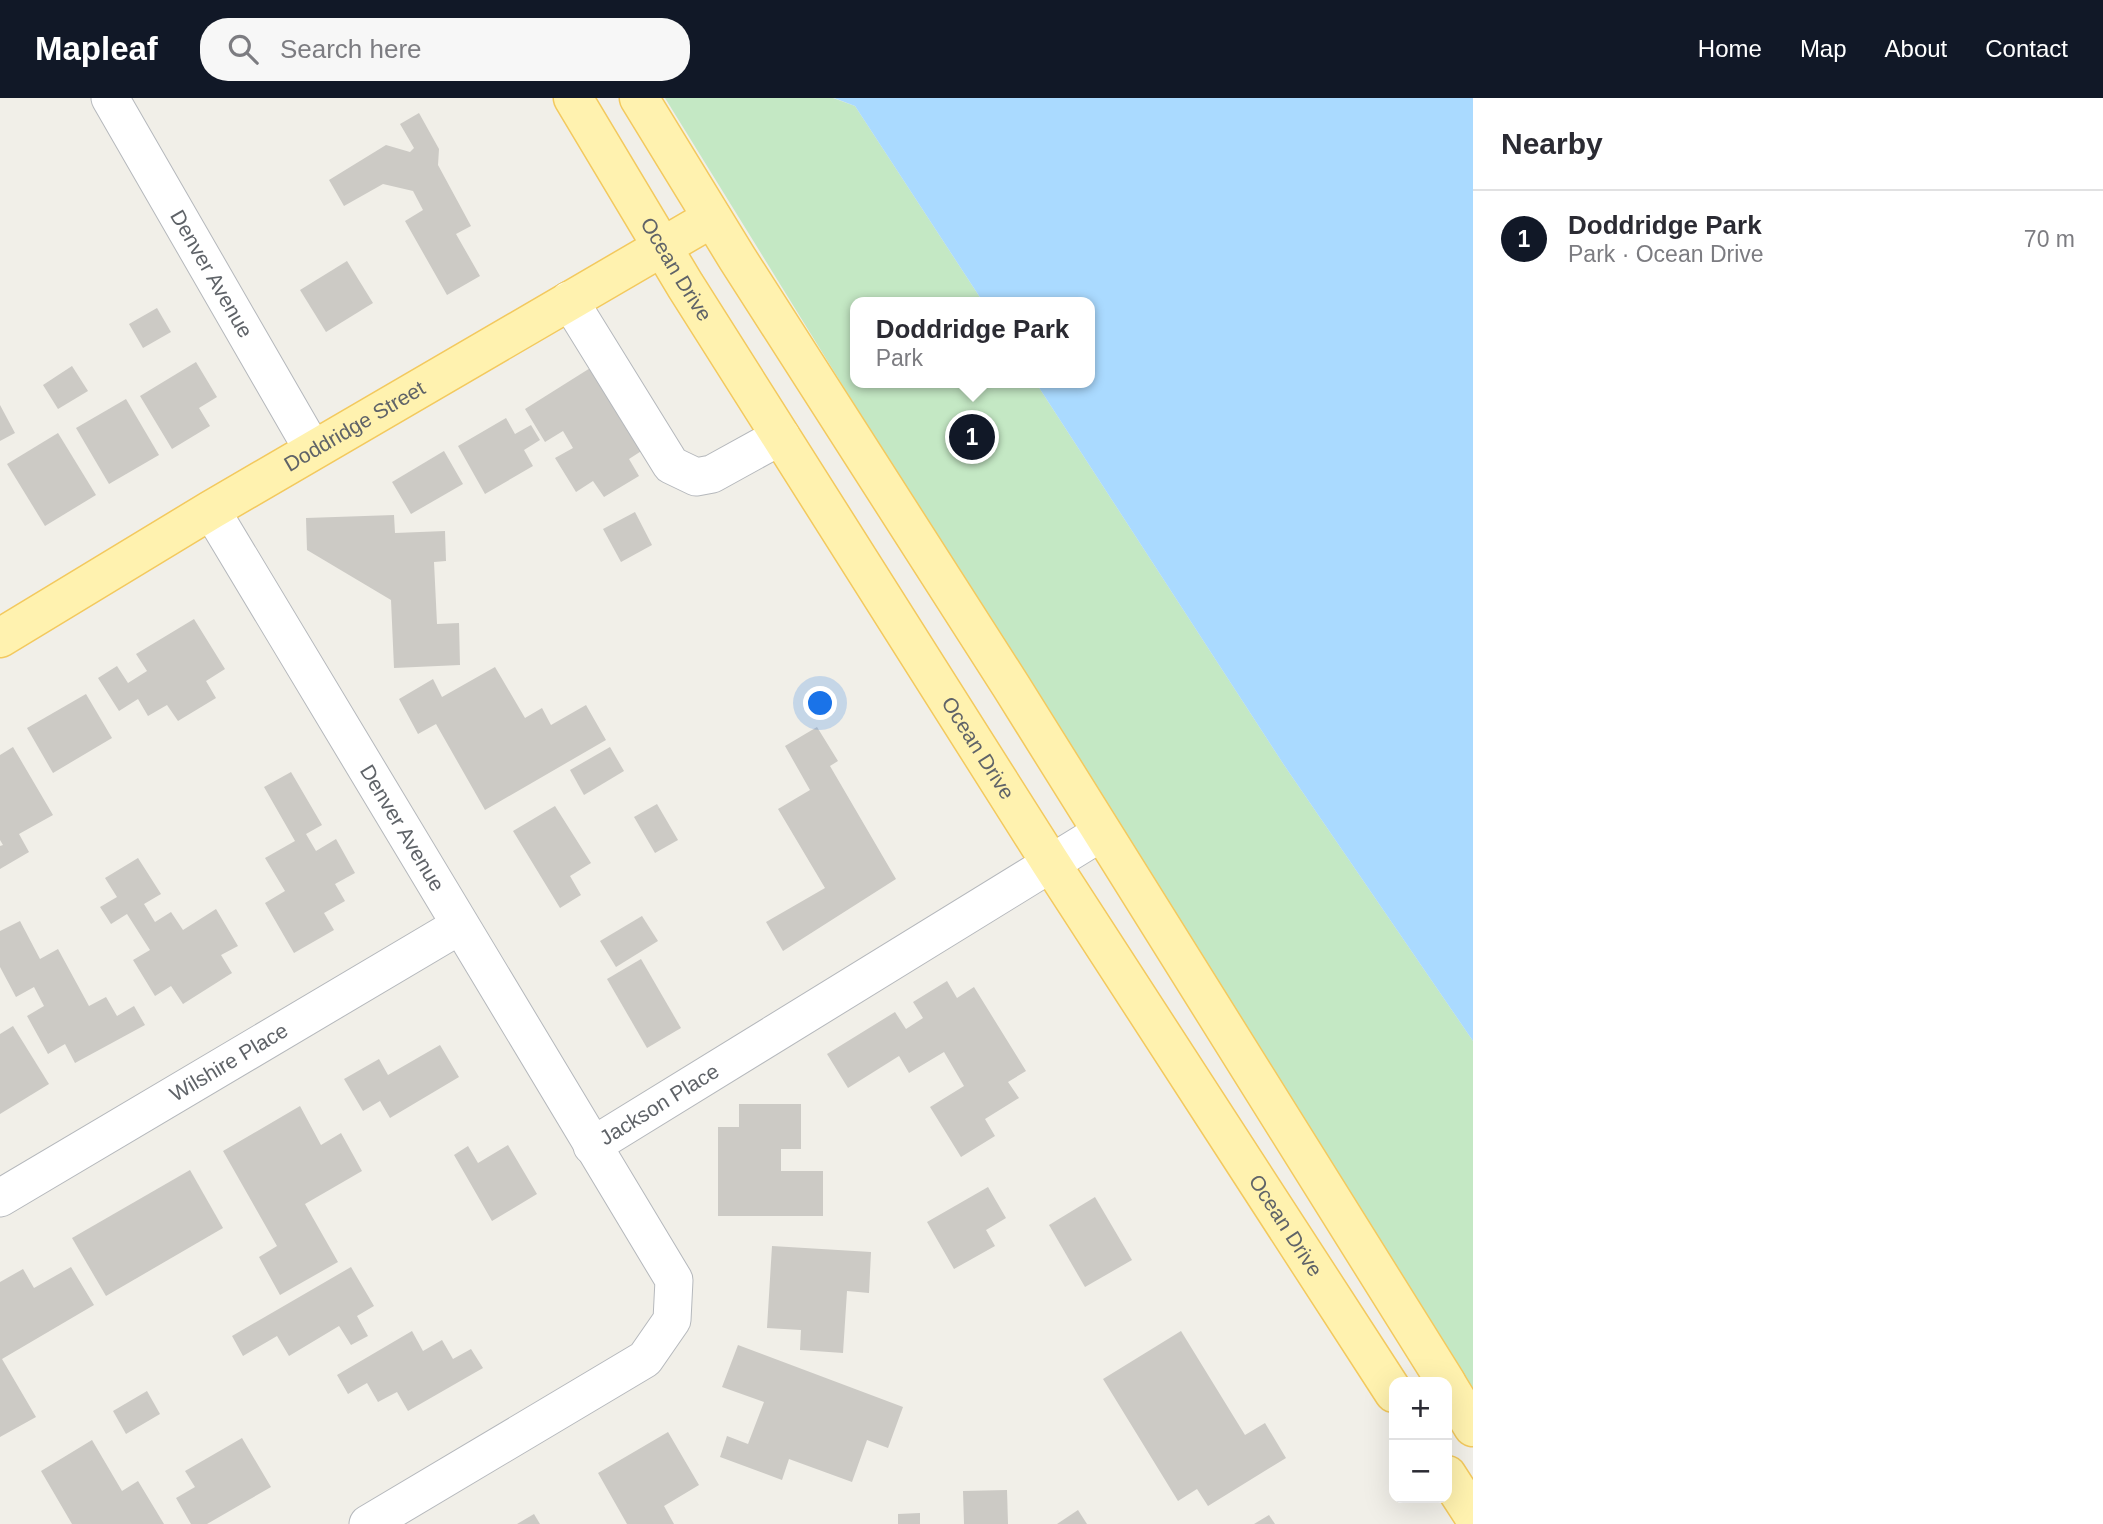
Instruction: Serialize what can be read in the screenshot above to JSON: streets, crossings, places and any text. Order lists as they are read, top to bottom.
{
  "streets": {
    "main road": ["Ocean Drive", "Doddridge Street"],
    "street": ["Denver Avenue", "Wilshire Place", "Jackson Place"]
  },
  "crossings": [
    ["Ocean Drive", "Doddridge Street"],
    ["Ocean Drive", "Jackson Place"],
    ["Denver Avenue", "Doddridge Street"],
    ["Denver Avenue", "Wilshire Place"],
    ["Denver Avenue", "Jackson Place"]
  ],
  "page": {
    "header": "Mapleaf",
    "search": "Search here",
    "nav": [
      "Home",
      "Map",
      "About",
      "Contact"
    ],
    "heading": "Nearby",
    "list": [
      {
        "mark": "1",
        "name": "Doddridge Park",
        "note": "Park · Ocean Drive",
        "value": "70 m"
      }
    ],
    "popup": ["Doddridge Park", "Park"],
    "pins": "1",
    "map_buttons": ["+", "−"]
  }
}
